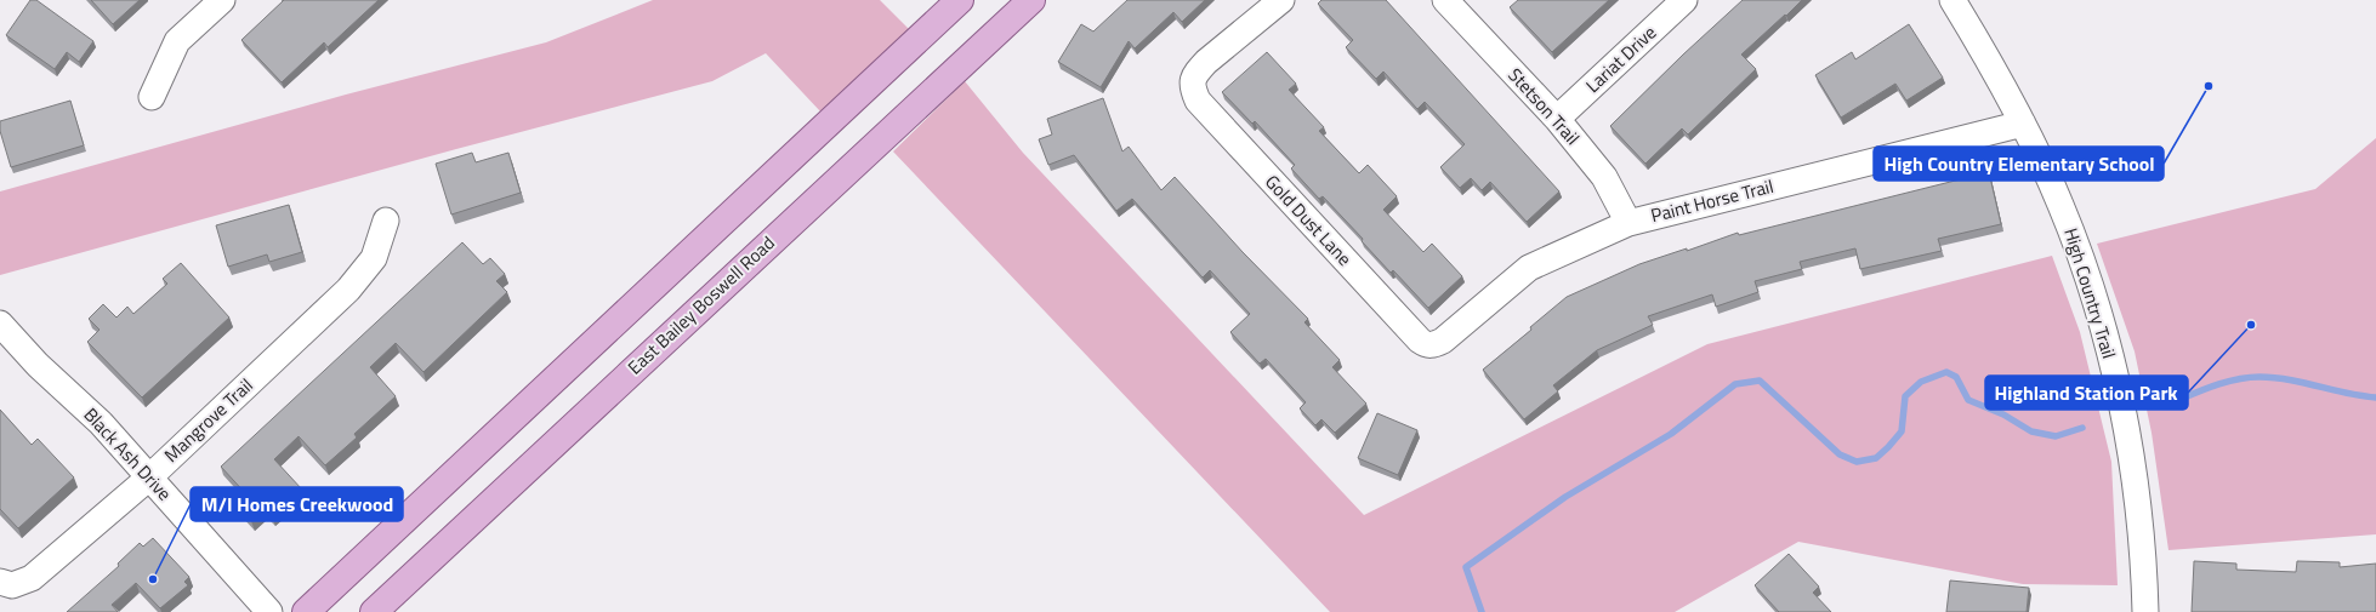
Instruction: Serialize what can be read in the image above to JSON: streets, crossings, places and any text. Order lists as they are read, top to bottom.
{
  "streets": {
    "main road": ["East Bailey Boswell Road"],
    "street": [
      "Lariat Drive",
      "Stetson Trail",
      "Paint Horse Trail",
      "Gold Dust Lane",
      "High Country Trail",
      "Mangrove Trail",
      "Black Ash Drive"
    ]
  },
  "crossings": [
    ["Lariat Drive", "Stetson Trail"],
    ["Stetson Trail", "Paint Horse Trail"],
    ["Paint Horse Trail", "Gold Dust Lane"],
    ["Paint Horse Trail", "High Country Trail"],
    ["Mangrove Trail", "Black Ash Drive"]
  ],
  "places": ["High Country Elementary School", "Highland Station Park", "M/I Homes Creekwood"]
}
